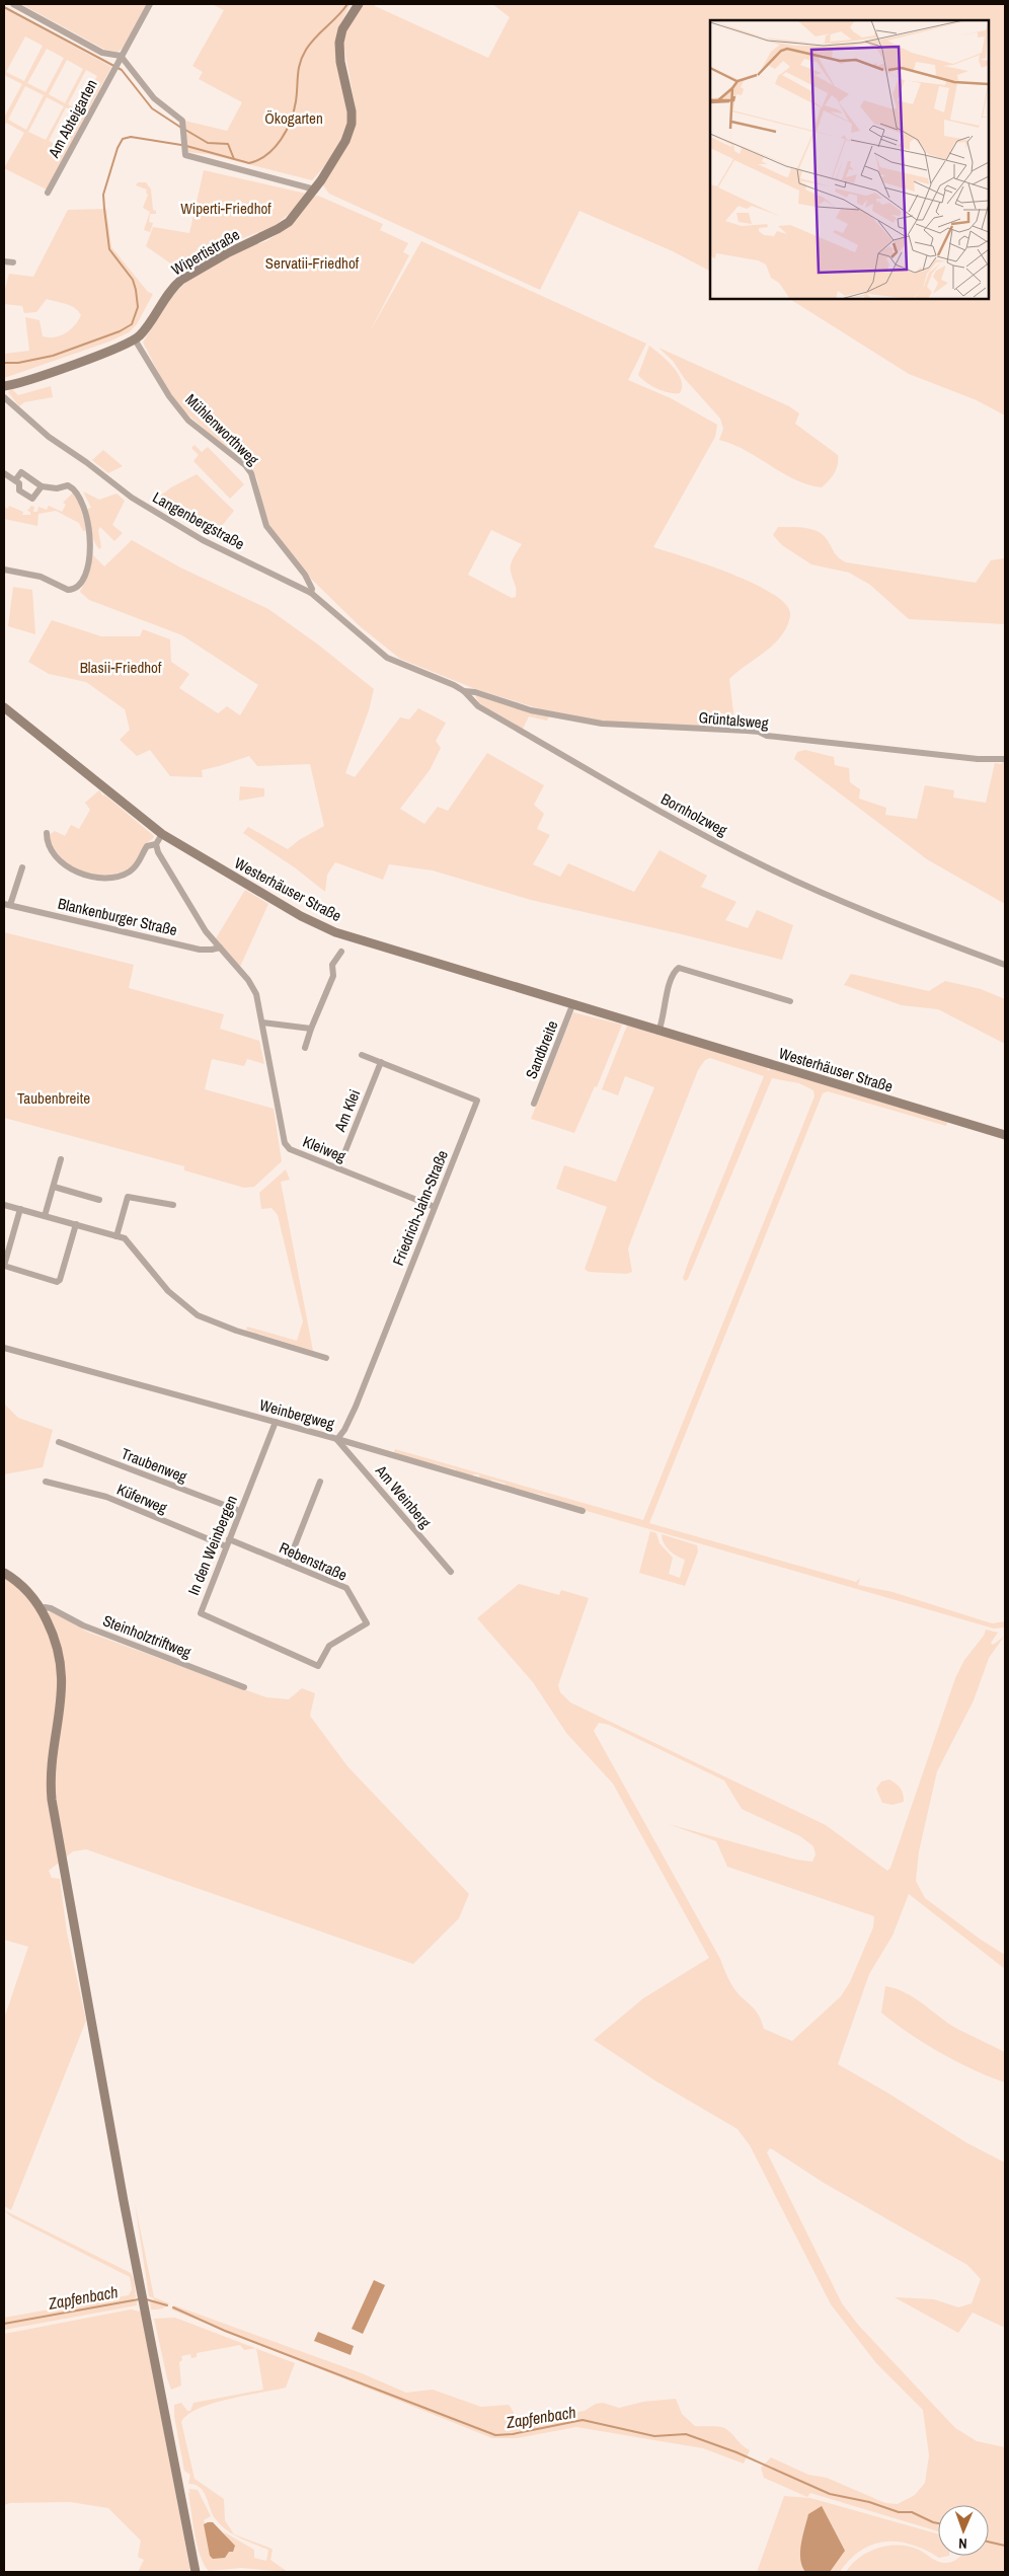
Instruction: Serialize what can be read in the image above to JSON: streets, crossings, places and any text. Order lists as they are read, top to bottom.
{
  "streets": {
    "main road": ["Wipertistraße", "Westerhäuser Straße"],
    "street": [
      "Am Abteigarten",
      "Mühlenworthweg",
      "Langenbergstraße",
      "Grüntalsweg",
      "Bornholzweg",
      "Blankenburger Straße",
      "Sandbreite",
      "Am Klei",
      "Kleiweg",
      "Friedrich-Jahn-Straße",
      "Weinbergweg",
      "Traubenweg",
      "Am Weinberg",
      "Küferweg",
      "In den Weinbergen",
      "Rebenstraße",
      "Steinholztriftweg"
    ]
  },
  "crossings": [
    ["Wipertistraße", "Mühlenworthweg"],
    ["Mühlenworthweg", "Langenbergstraße"],
    ["Langenbergstraße", "Bornholzweg"],
    ["Grüntalsweg", "Bornholzweg"],
    ["Westerhäuser Straße", "Sandbreite"],
    ["Blankenburger Straße", "Kleiweg"],
    ["Am Klei", "Kleiweg"],
    ["Am Klei", "Friedrich-Jahn-Straße"],
    ["Kleiweg", "Friedrich-Jahn-Straße"],
    ["Friedrich-Jahn-Straße", "Weinbergweg"],
    ["Friedrich-Jahn-Straße", "Am Weinberg"],
    ["Weinbergweg", "Am Weinberg"],
    ["Weinbergweg", "In den Weinbergen"],
    ["Traubenweg", "In den Weinbergen"],
    ["Küferweg", "In den Weinbergen"],
    ["In den Weinbergen", "Rebenstraße"]
  ],
  "water": ["Zapfenbach"],
  "parks": [
    "Ökogarten",
    "Wiperti-Friedhof",
    "Servatii-Friedhof",
    "Blasii-Friedhof",
    "Taubenbreite"
  ],
  "north": "bottom"
}
